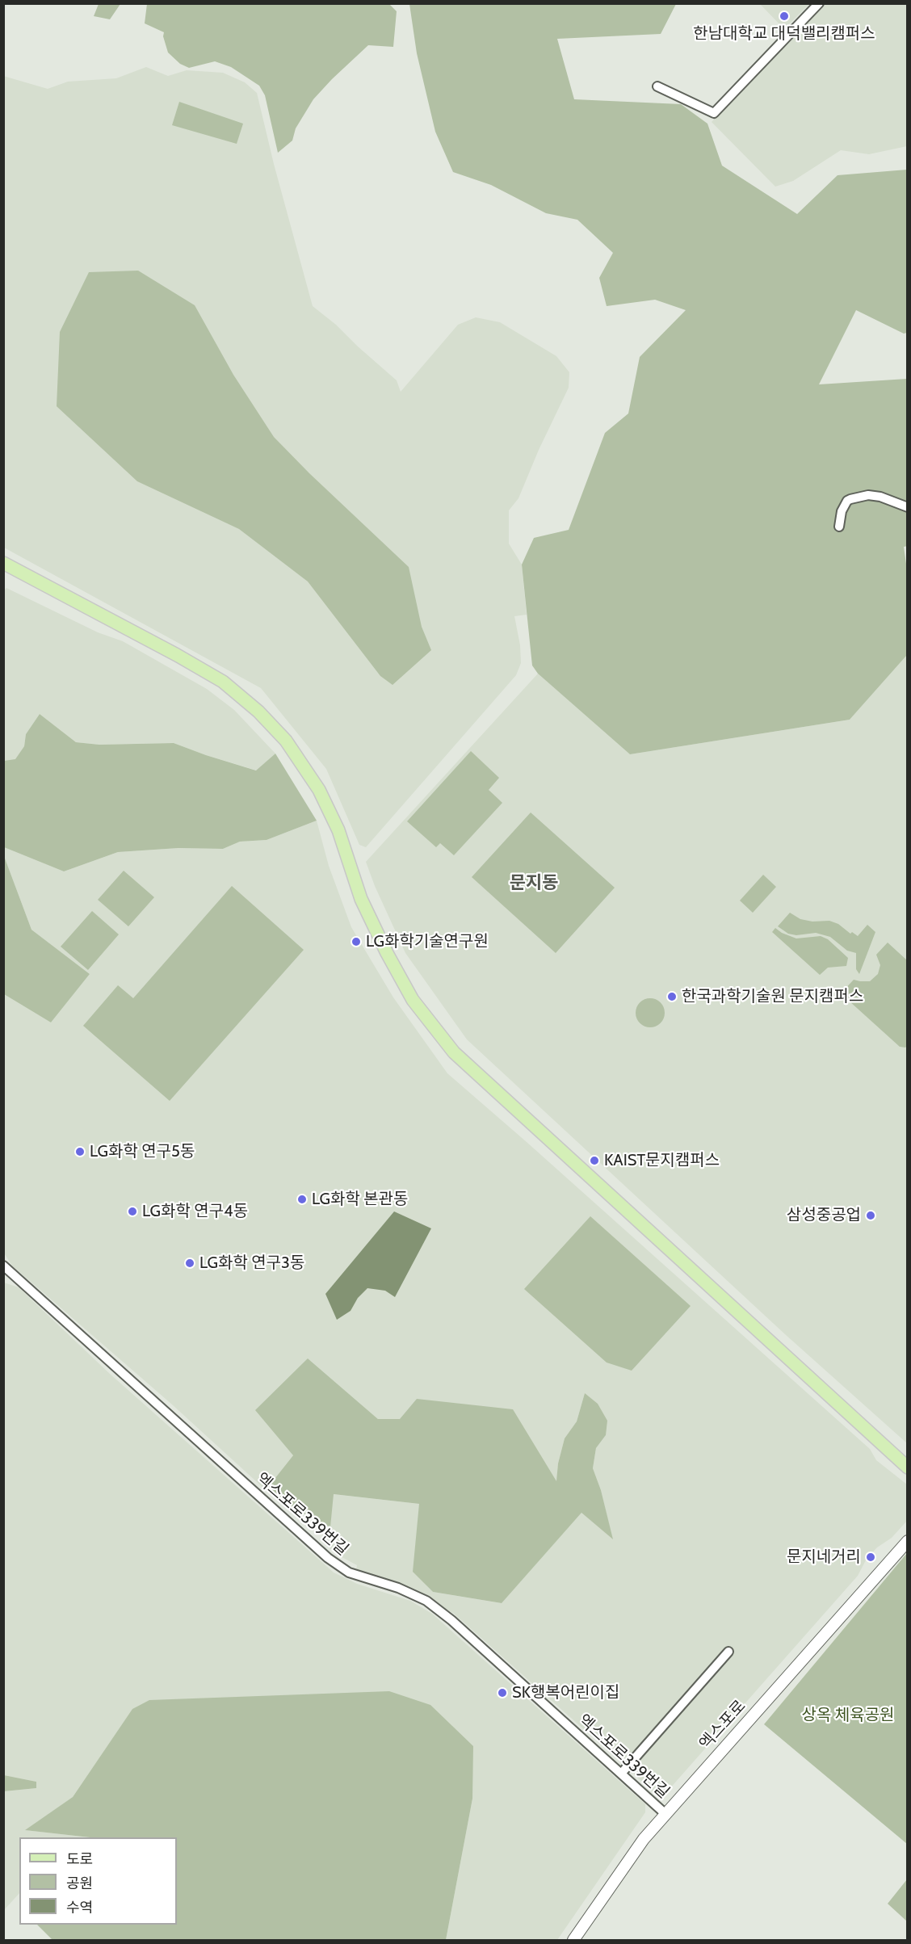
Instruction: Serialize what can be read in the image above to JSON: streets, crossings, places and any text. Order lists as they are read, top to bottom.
{
  "streets": {
    "main road": ["엑스포로"],
    "street": ["엑스포로339번길"]
  },
  "crossings": [
    ["엑스포로339번길", "엑스포로"]
  ],
  "districts": ["문지동"],
  "parks": ["상옥 체육공원"],
  "places": [
    "한남대학교 대덕밸리캠퍼스",
    "LG화학기술연구원",
    "한국과학기술원 문지캠퍼스",
    "LG화학 연구5동",
    "KAIST문지캠퍼스",
    "LG화학 본관동",
    "LG화학 연구4동",
    "삼성중공업",
    "LG화학 연구3동",
    "문지네거리",
    "SK행복어린이집"
  ],
  "legend": ["도로", "공원", "수역"]
}
